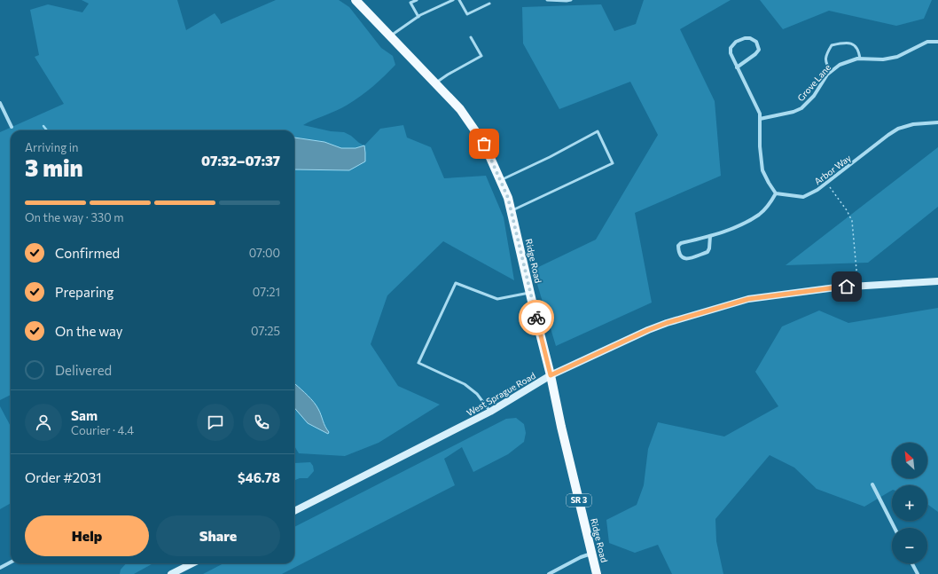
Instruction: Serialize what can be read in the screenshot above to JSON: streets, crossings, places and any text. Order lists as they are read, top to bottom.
{
  "streets": {
    "main road": ["Ridge Road", "SR 3"],
    "street": ["Grove Lane", "Arbor Way", "West Sprague Road"]
  },
  "crossings": [
    ["Ridge Road", "West Sprague Road"]
  ],
  "north": "top left",
  "page": {
    "heading": ["3 min", "Arriving in", "07:32–07:37"],
    "panel": [
      "Sam",
      "Courier · 4.4",
      "Order #2031",
      "$46.78"
    ],
    "bar": "On the way · 330 m",
    "list": [
      ["Confirmed", "07:00"],
      ["Preparing", "07:21"],
      ["On the way", "07:25"],
      "Delivered"
    ],
    "map_buttons": ["+", "−"],
    "buttons": ["Help", "Share"]
  }
}
